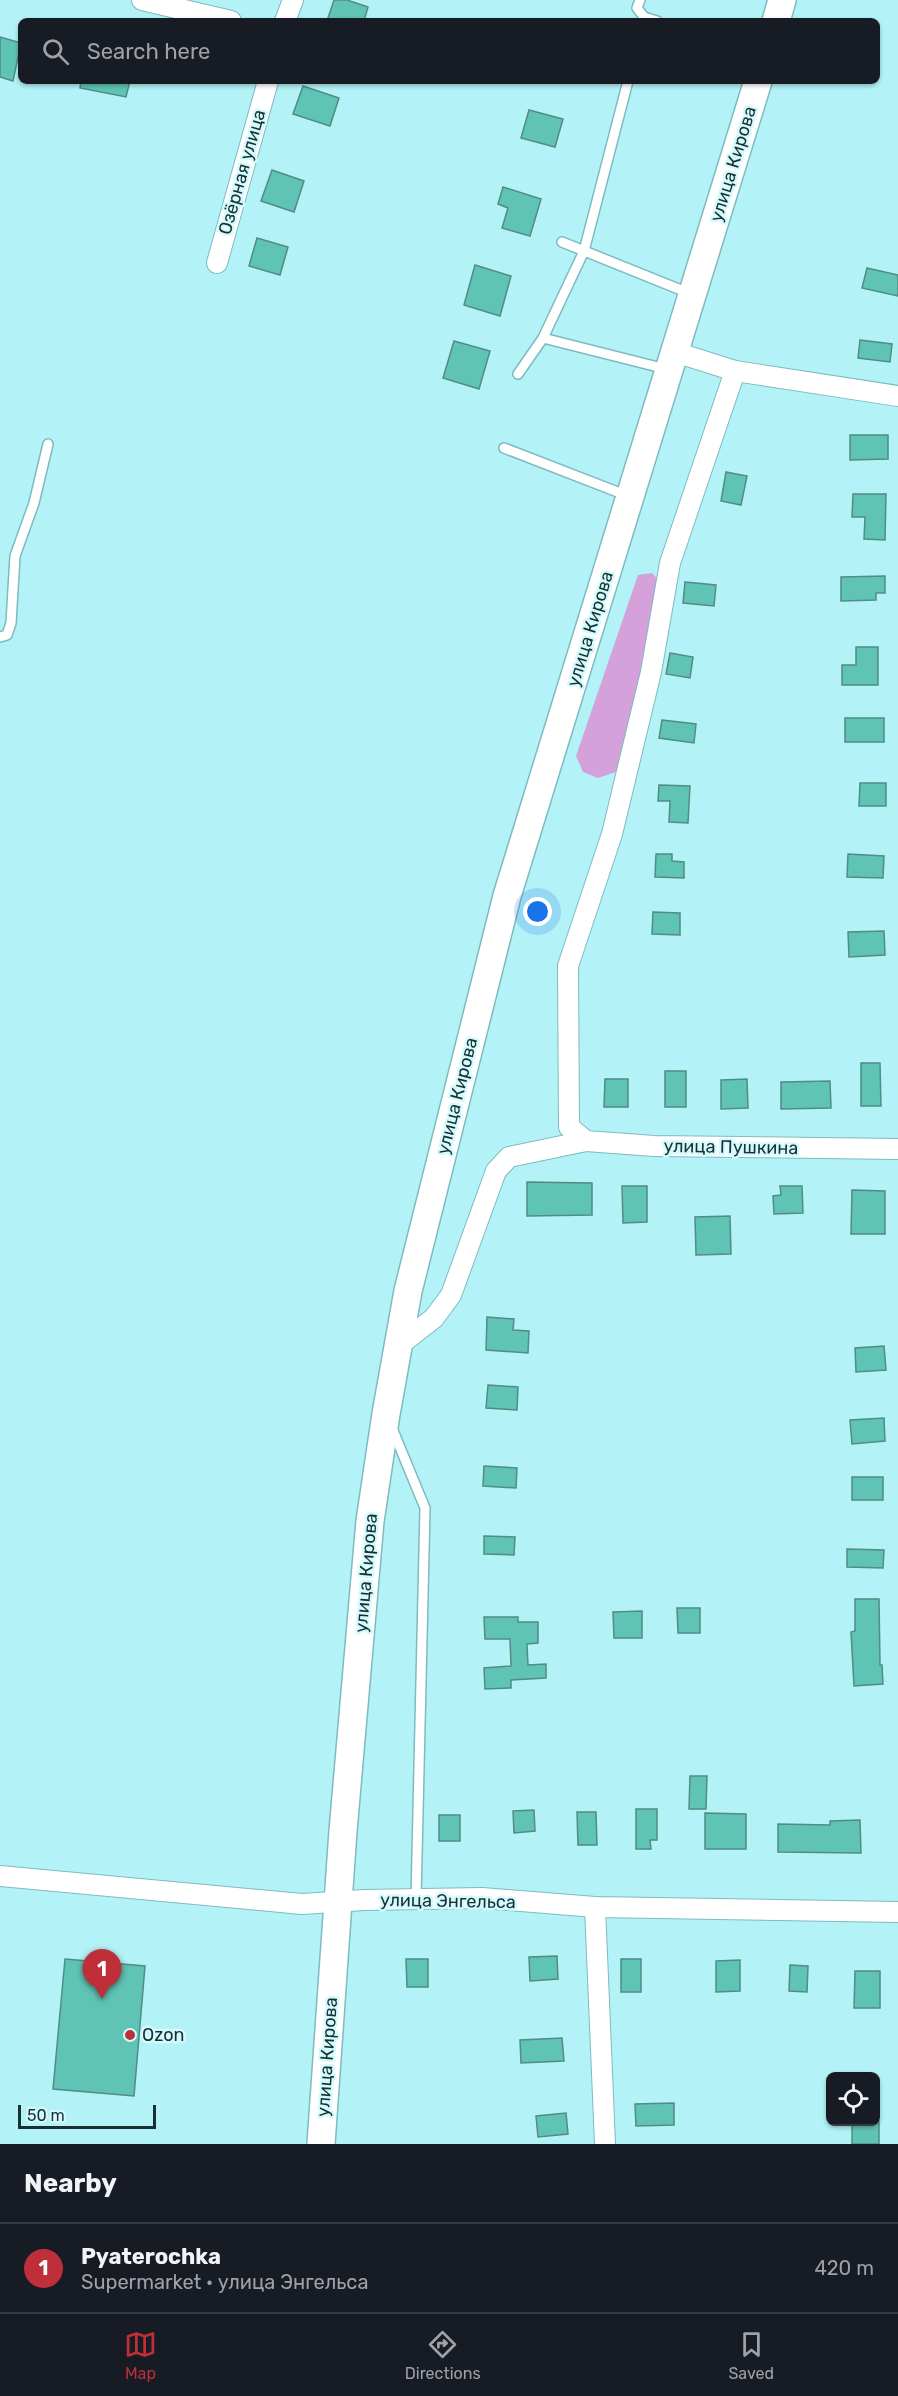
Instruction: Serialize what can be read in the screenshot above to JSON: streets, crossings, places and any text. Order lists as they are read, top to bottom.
{
  "streets": {
    "main road": ["улица Кирова"],
    "street": ["Озёрная улица", "улица Пушкина", "улица Энгельса"]
  },
  "crossings": [
    ["улица Кирова", "улица Пушкина"],
    ["улица Кирова", "улица Энгельса"]
  ],
  "places": ["Ozon"],
  "scale_bar": "50 m",
  "page": {
    "search": "Search here",
    "pins": "1",
    "scale": "50 m",
    "heading": "Nearby",
    "list": [
      {
        "mark": "1",
        "name": "Pyaterochka",
        "note": "Supermarket · улица Энгельса",
        "value": "420 m"
      }
    ],
    "nav": ["Map", "Directions", "Saved"]
  }
}
